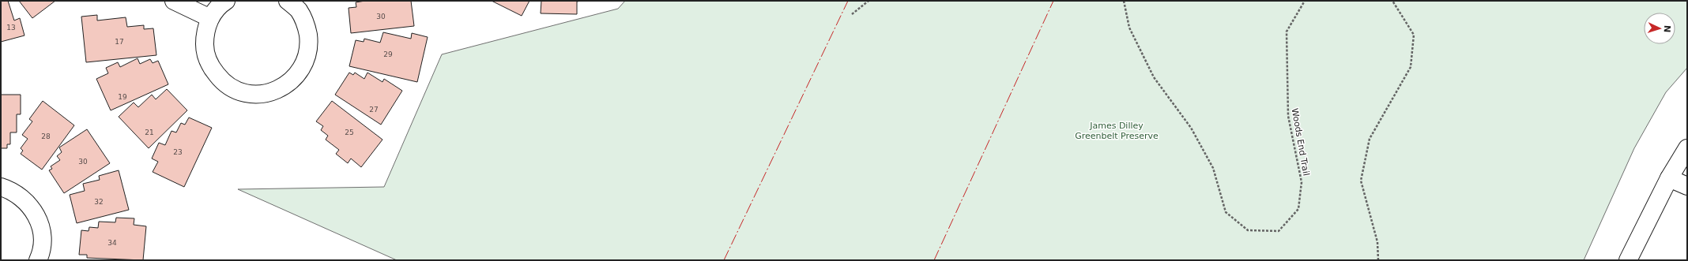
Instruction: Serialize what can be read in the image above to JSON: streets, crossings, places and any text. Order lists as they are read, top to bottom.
{
  "streets": {
    "path": ["Woods End Trail"]
  },
  "parks": ["James Dilley Greenbelt Preserve"],
  "house_numbers": [
    "30",
    "13",
    "17",
    "29",
    "19",
    "27",
    "21",
    "25",
    "28",
    "23",
    "30",
    "32",
    "34"
  ],
  "north": "right"
}
